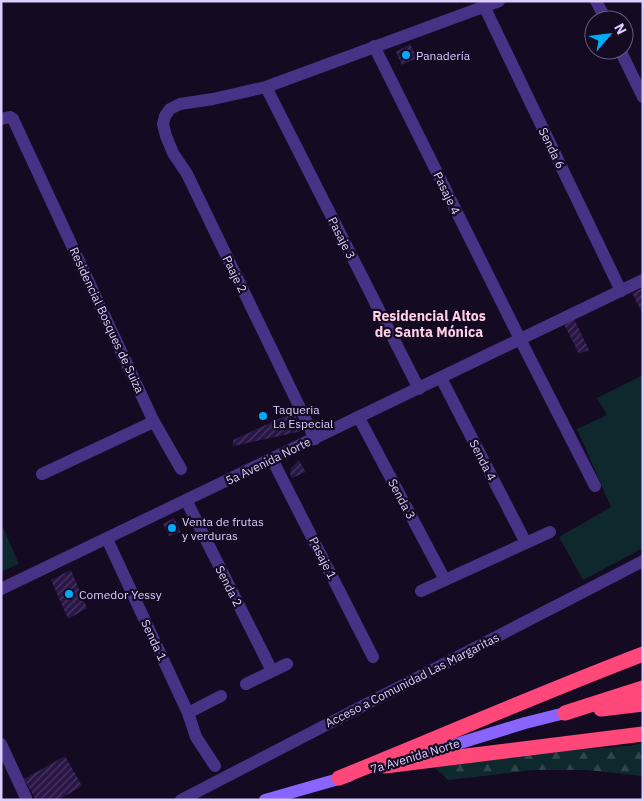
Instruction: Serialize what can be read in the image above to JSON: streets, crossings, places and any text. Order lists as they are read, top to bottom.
{
  "streets": {
    "main road": ["7a Avenida Norte"],
    "street": [
      "Senda 6",
      "Pasaje 4",
      "Pasaje 3",
      "Paaje 2",
      "Residencial Bosques de Suiza",
      "Senda 4",
      "5a Avenida Norte",
      "Senda 3",
      "Pasaje 1",
      "Senda 2",
      "Senda 1",
      "Acceso a Comunidad Las Margaritas"
    ]
  },
  "crossings": [
    ["Senda 6", "5a Avenida Norte"],
    ["Pasaje 4", "5a Avenida Norte"],
    ["Pasaje 3", "Paaje 2"],
    ["Pasaje 3", "5a Avenida Norte"],
    ["Paaje 2", "5a Avenida Norte"],
    ["Senda 4", "5a Avenida Norte"],
    ["5a Avenida Norte", "Senda 3"],
    ["5a Avenida Norte", "Pasaje 1"],
    ["5a Avenida Norte", "Senda 2"],
    ["5a Avenida Norte", "Senda 1"]
  ],
  "districts": ["Residencial Altos de Santa Mónica"],
  "places": [
    "Panadería",
    "Taqueria La Especial",
    "Venta de frutas y verduras",
    "Comedor Yessy"
  ],
  "north": "top right"
}
